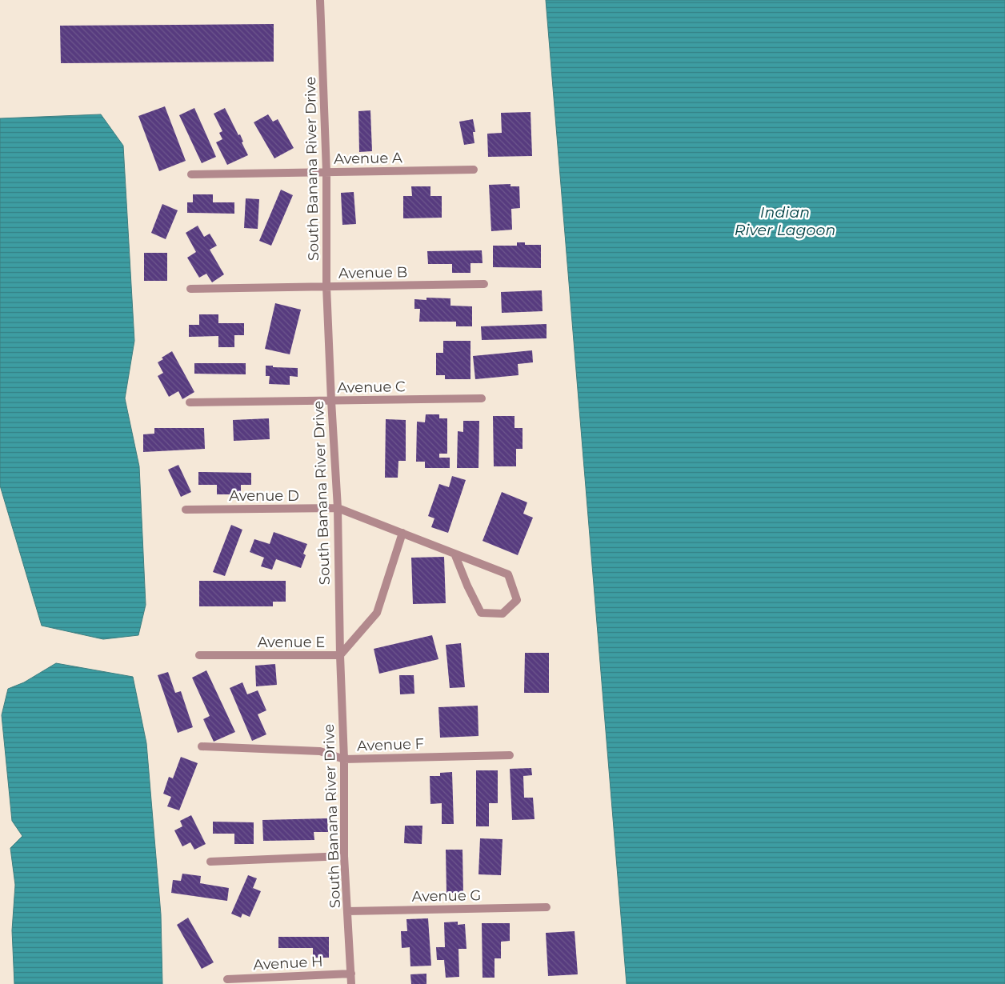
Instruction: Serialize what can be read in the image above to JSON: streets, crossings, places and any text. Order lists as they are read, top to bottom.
{
  "streets": {
    "street": [
      "Avenue A",
      "South Banana River Drive",
      "Avenue B",
      "Avenue C",
      "Avenue D",
      "Avenue E",
      "Avenue F",
      "Avenue G",
      "Avenue H"
    ]
  },
  "crossings": [
    ["Avenue A", "South Banana River Drive"],
    ["South Banana River Drive", "Avenue B"],
    ["South Banana River Drive", "Avenue C"],
    ["South Banana River Drive", "Avenue D"],
    ["South Banana River Drive", "Avenue E"],
    ["South Banana River Drive", "Avenue F"],
    ["South Banana River Drive", "Avenue G"],
    ["South Banana River Drive", "Avenue H"],
    ["Avenue D", "Avenue E"]
  ],
  "water": ["Indian River Lagoon"]
}
